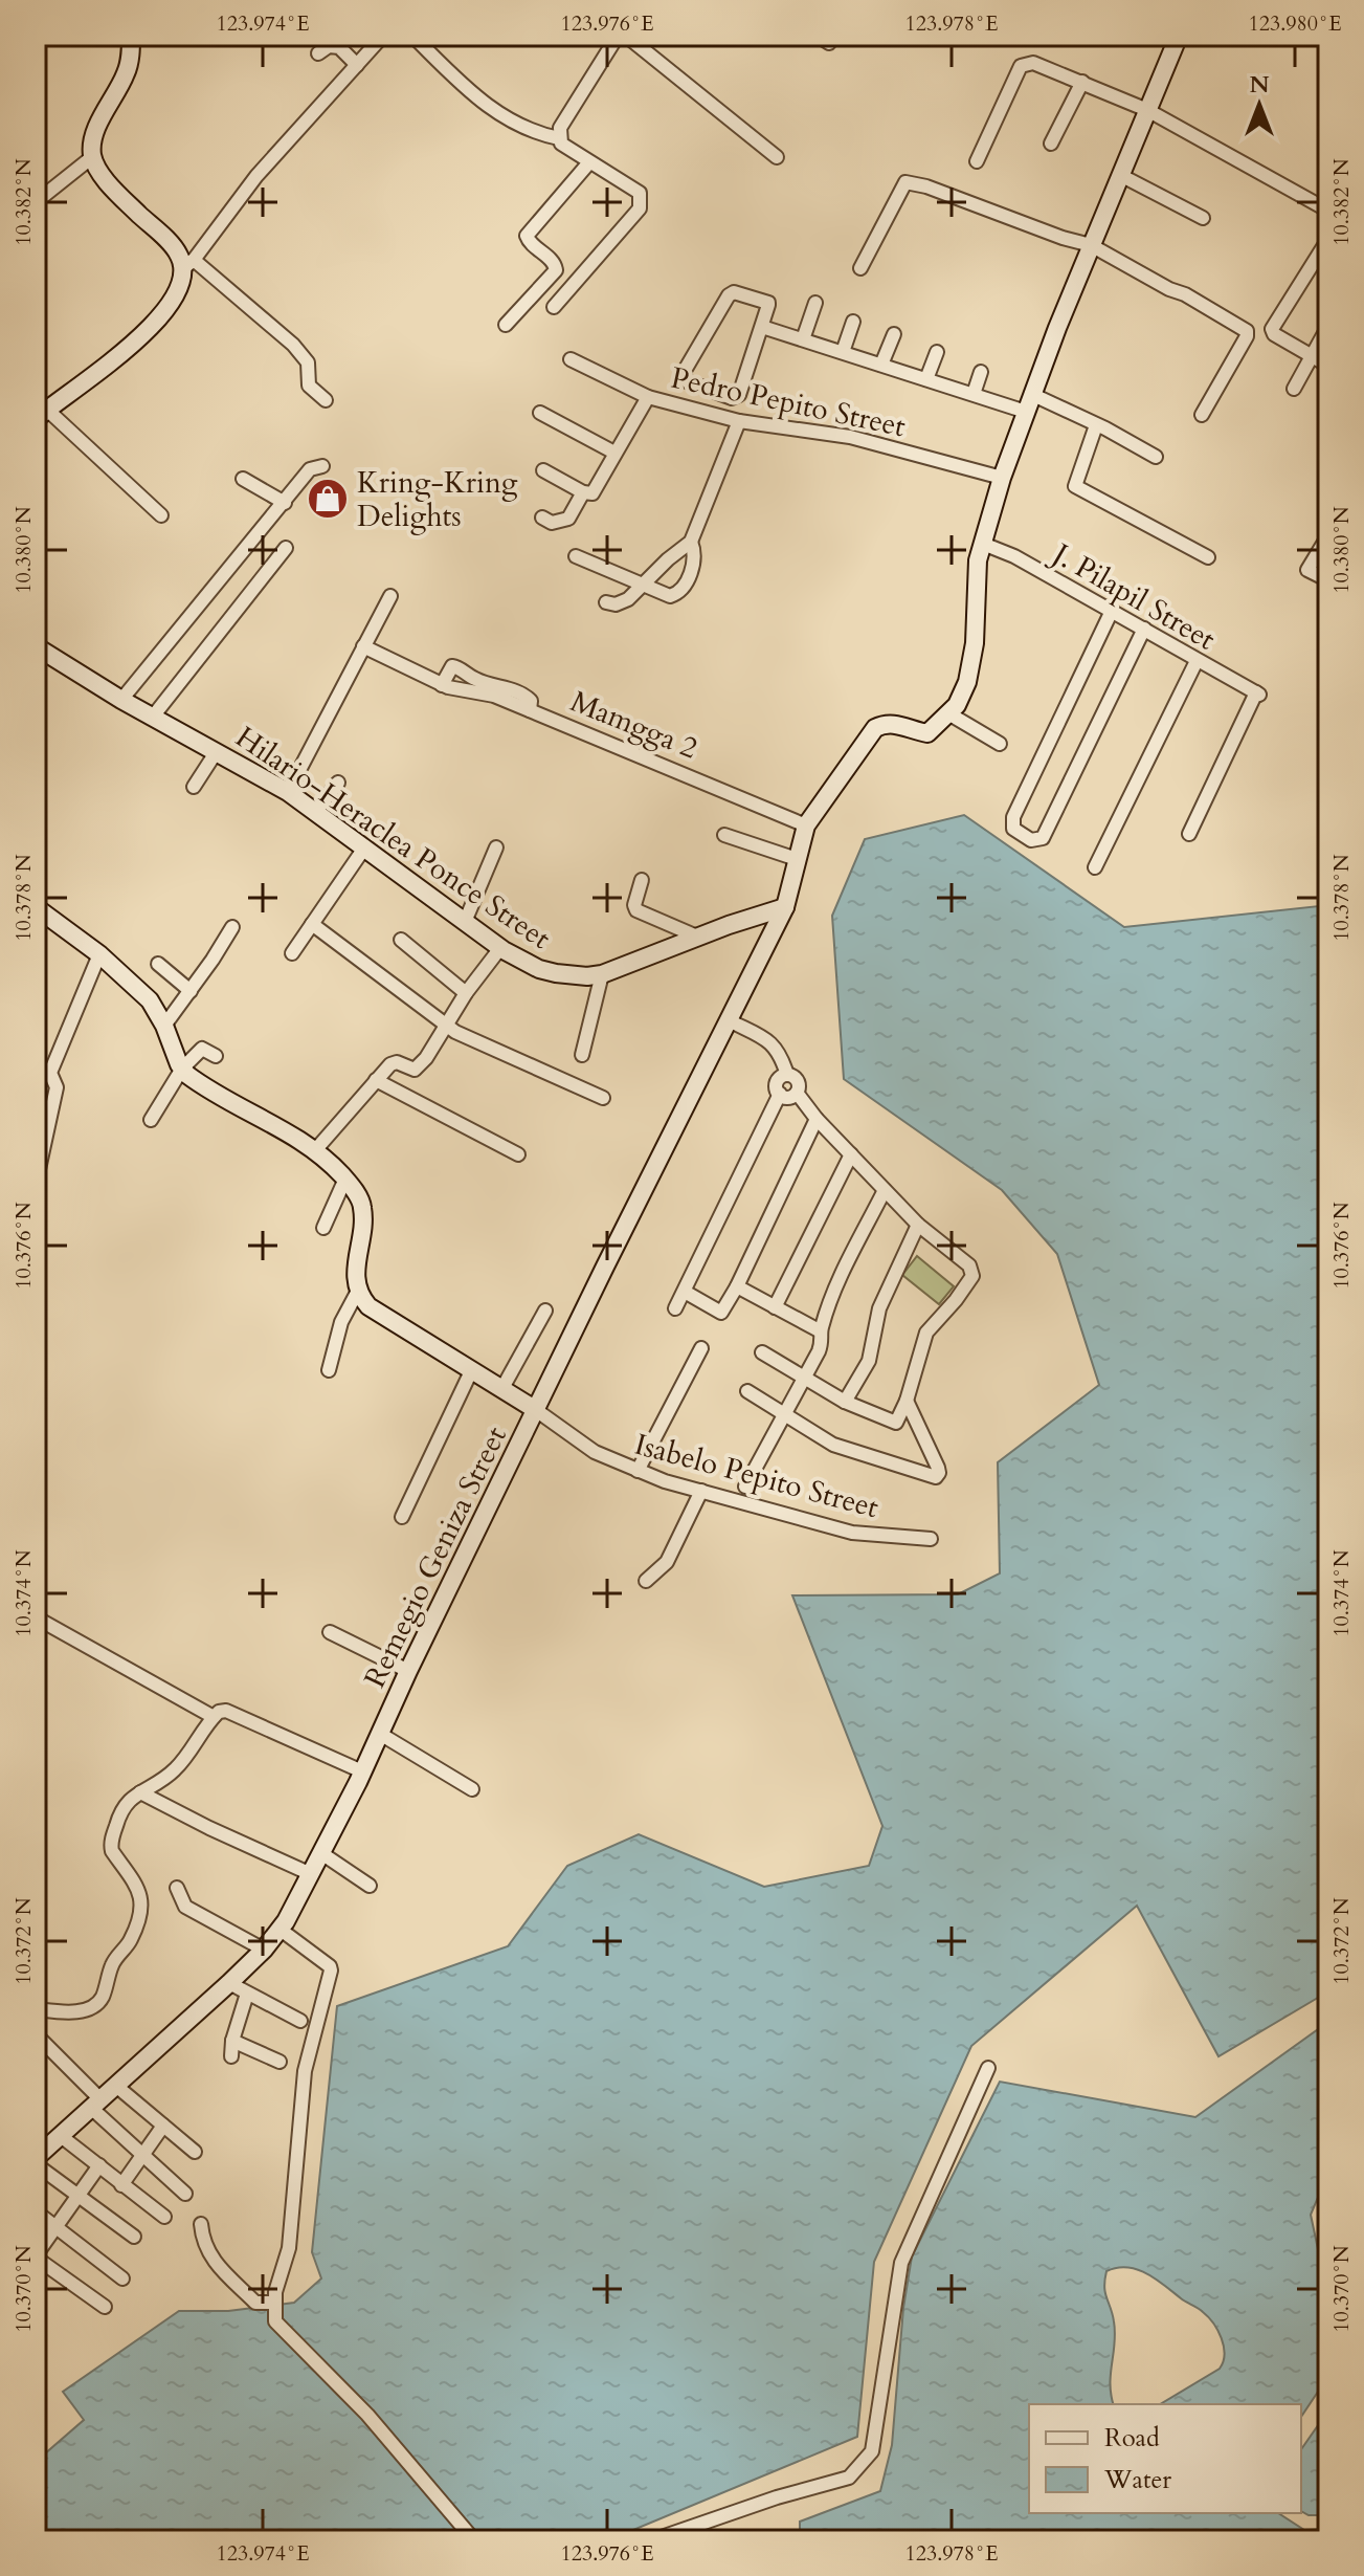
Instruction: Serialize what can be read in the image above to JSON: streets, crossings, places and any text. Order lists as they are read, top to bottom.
{
  "streets": {
    "street": [
      "Pedro Pepito Street",
      "J. Pilapil Street",
      "Mamgga 2",
      "Hilario-Heraclea Ponce Street",
      "Isabelo Pepito Street",
      "Remegio Geniza Street"
    ]
  },
  "crossings": [
    ["Hilario-Heraclea Ponce Street", "Remegio Geniza Street"],
    ["Isabelo Pepito Street", "Remegio Geniza Street"]
  ],
  "places": {
    "shop": ["Kring-Kring Delights"]
  },
  "legend": ["Road", "Water"],
  "north": "top",
  "coordinates": [
    "123.974°E",
    "123.976°E",
    "123.978°E",
    "123.980°E",
    "10.382°N",
    "10.380°N",
    "10.378°N",
    "10.376°N",
    "10.374°N",
    "10.372°N",
    "10.370°N"
  ]
}
